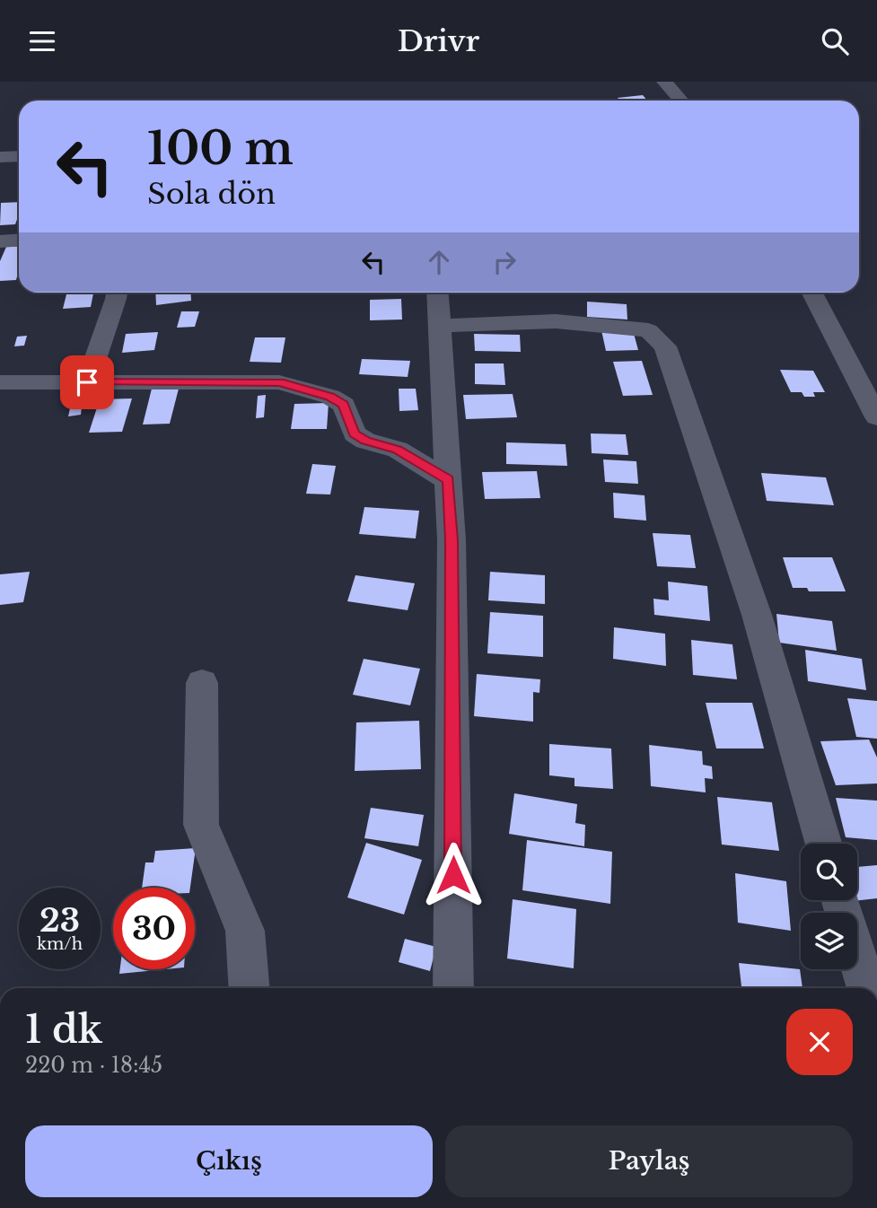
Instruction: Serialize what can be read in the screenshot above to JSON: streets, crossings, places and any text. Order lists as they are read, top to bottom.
{
  "page": {
    "header": "Drivr",
    "turn": ["100 m", "Sola dön"],
    "speed": "23 km/h",
    "limit": "30",
    "heading": ["1 dk", "220 m · 18:45"],
    "buttons": ["Çıkış", "Paylaş"]
  }
}
